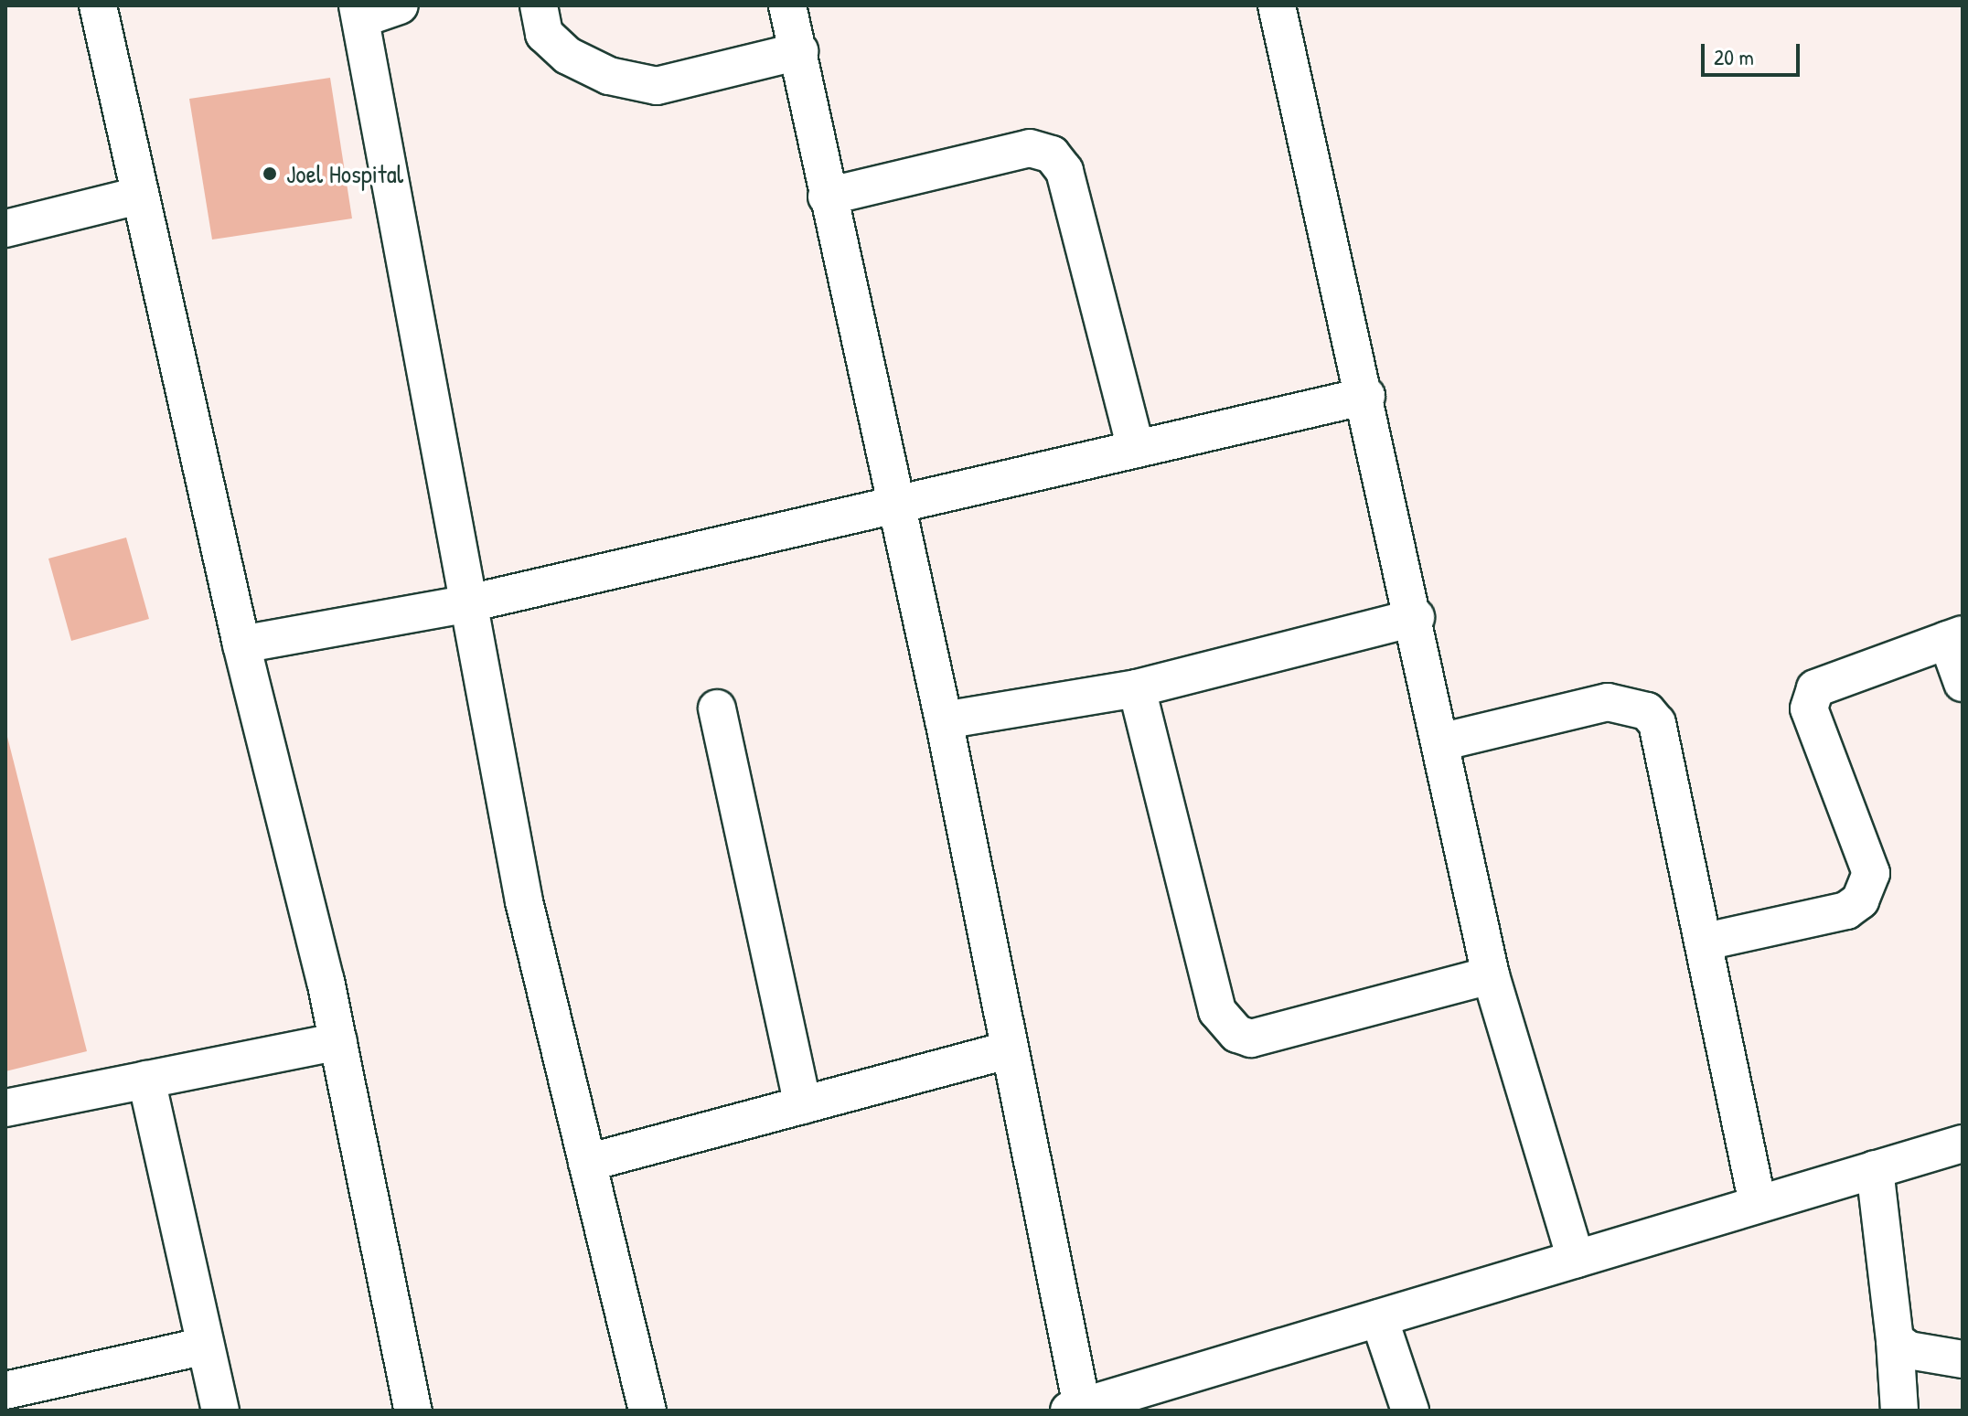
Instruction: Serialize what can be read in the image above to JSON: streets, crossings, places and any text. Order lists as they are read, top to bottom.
{
  "places": ["Joel Hospital"],
  "scale_bar": "20 m"
}
